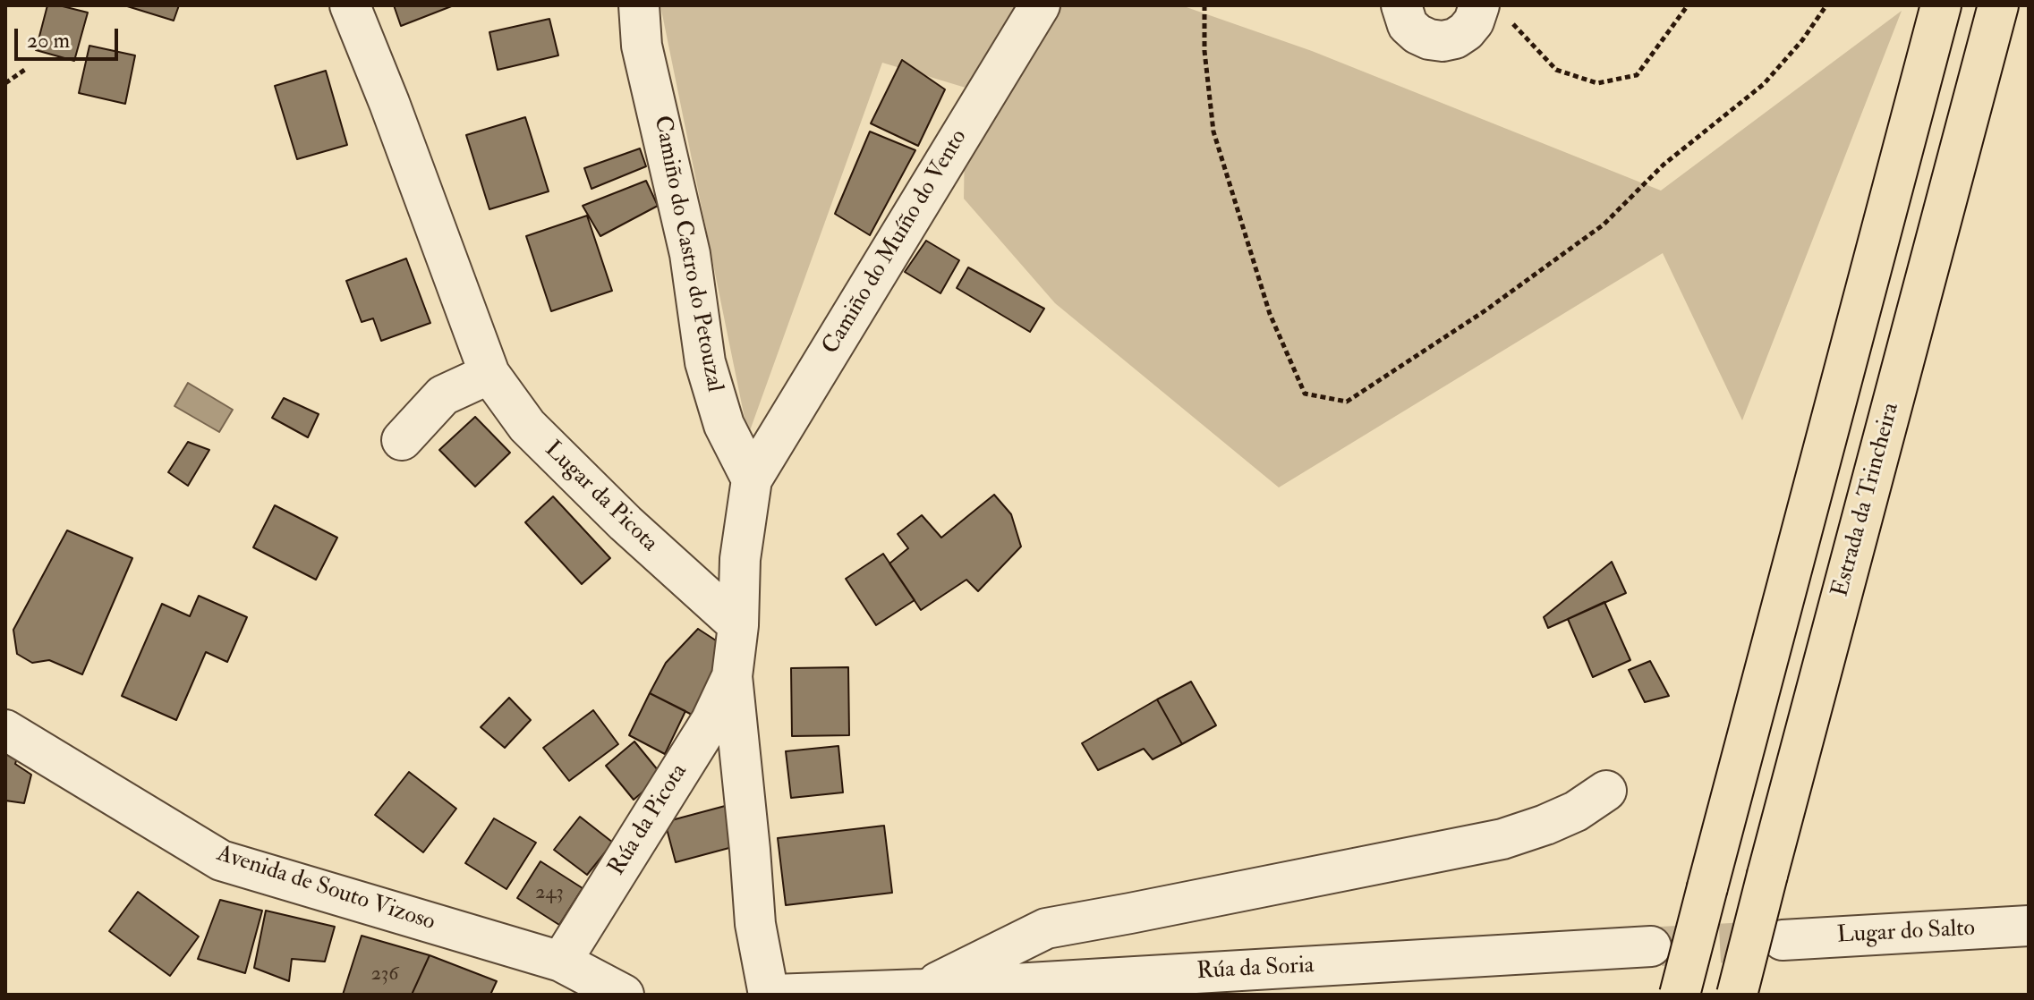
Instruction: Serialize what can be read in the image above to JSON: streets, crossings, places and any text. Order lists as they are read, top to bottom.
{
  "streets": {
    "highway": ["Estrada da Trincheira"],
    "street": [
      "Camiño do Muíño do Vento",
      "Camiño do Castro do Petouzal",
      "Lugar da Picota",
      "Rúa da Picota",
      "Avenida de Souto Vizoso",
      "Lugar do Salto",
      "Rúa da Soria"
    ]
  },
  "crossings": [
    ["Camiño do Muíño do Vento", "Camiño do Castro do Petouzal"],
    ["Rúa da Picota", "Avenida de Souto Vizoso"]
  ],
  "house_numbers": ["243", "236"],
  "scale_bar": "20 m"
}
